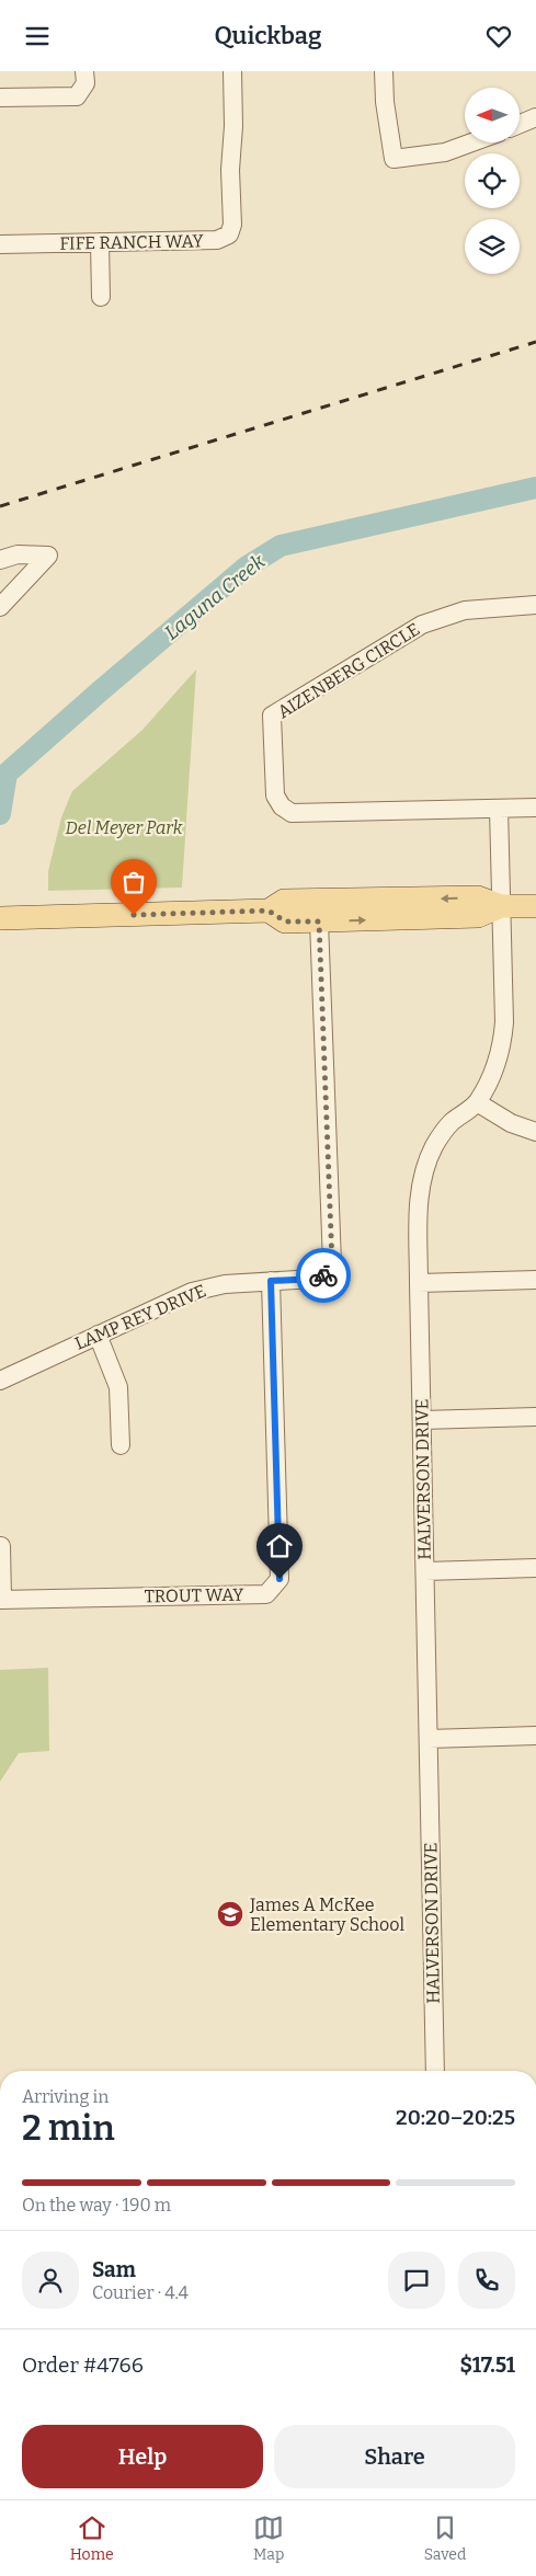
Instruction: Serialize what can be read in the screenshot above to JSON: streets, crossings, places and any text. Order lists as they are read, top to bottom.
{
  "streets": {
    "street": [
      "FIFE RANCH WAY",
      "AIZENBERG CIRCLE",
      "LAMP REY DRIVE",
      "HALVERSON DRIVE",
      "TROUT WAY"
    ]
  },
  "crossings": [
    ["LAMP REY DRIVE", "TROUT WAY"]
  ],
  "water": ["Laguna Creek"],
  "parks": ["Del Meyer Park"],
  "places": {
    "school or university": ["James A McKee Elementary School"]
  },
  "north": "left",
  "page": {
    "header": "Quickbag",
    "heading": ["2 min", "Arriving in", "20:20–20:25"],
    "panel": [
      "Sam",
      "Courier · 4.4",
      "Order #4766",
      "$17.51"
    ],
    "bar": "On the way · 190 m",
    "buttons": ["Help", "Share"],
    "tabs": ["Home", "Map", "Saved"]
  }
}
